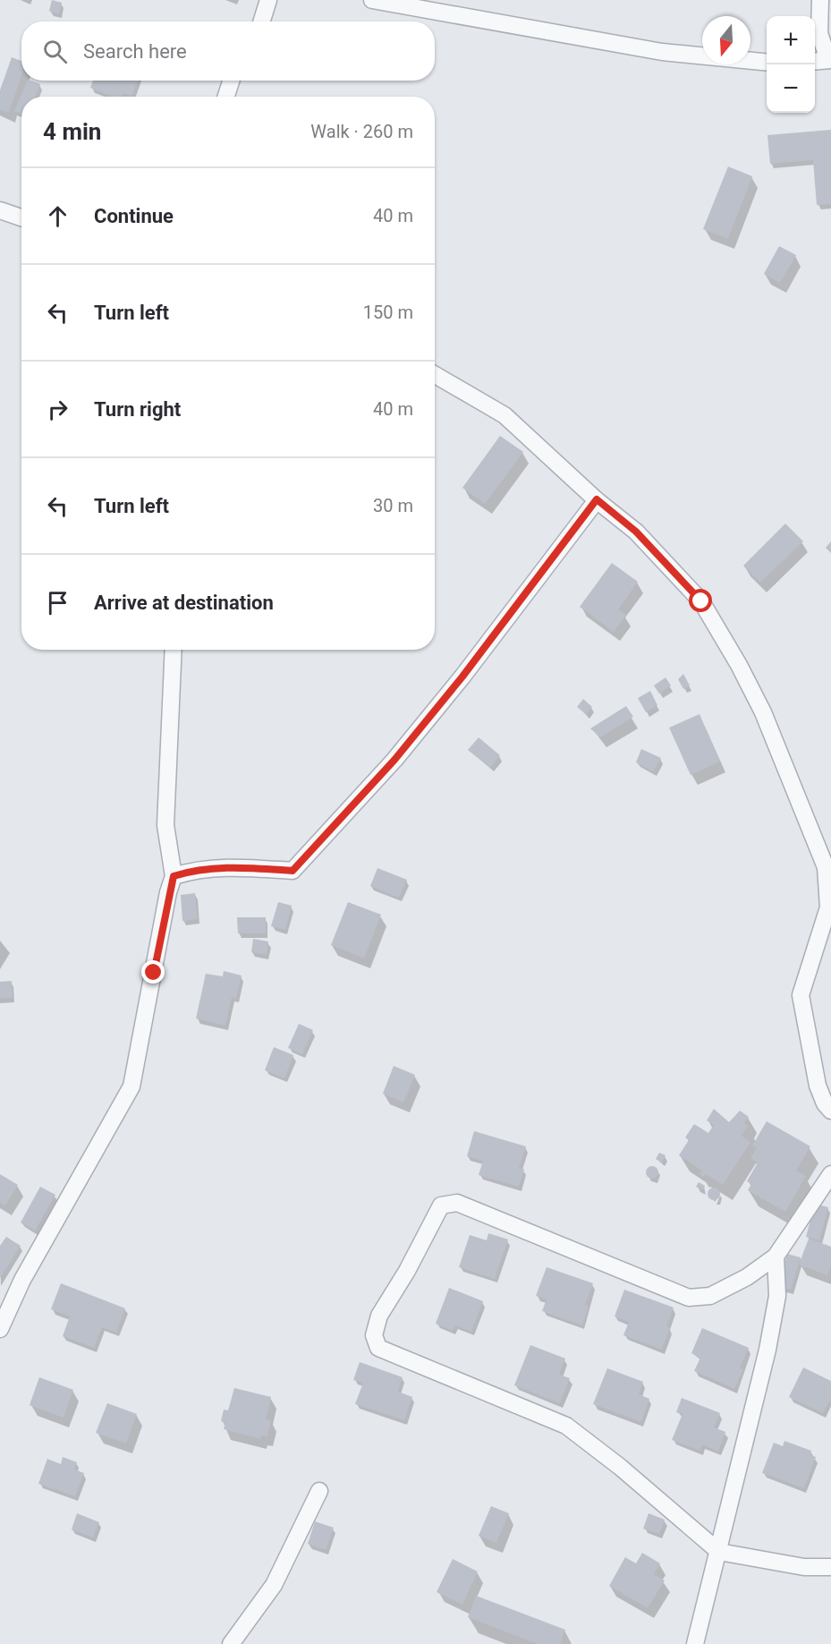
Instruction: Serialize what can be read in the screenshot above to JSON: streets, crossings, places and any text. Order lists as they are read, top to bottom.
{
  "north": "bottom",
  "page": {
    "map_buttons": ["+", "−"],
    "search": "Search here",
    "heading": ["4 min", "Walk · 260 m"],
    "list": [
      ["Continue", "40 m"],
      ["Turn left", "150 m"],
      ["Turn right", "40 m"],
      ["Turn left", "30 m"],
      "Arrive at destination"
    ]
  }
}
